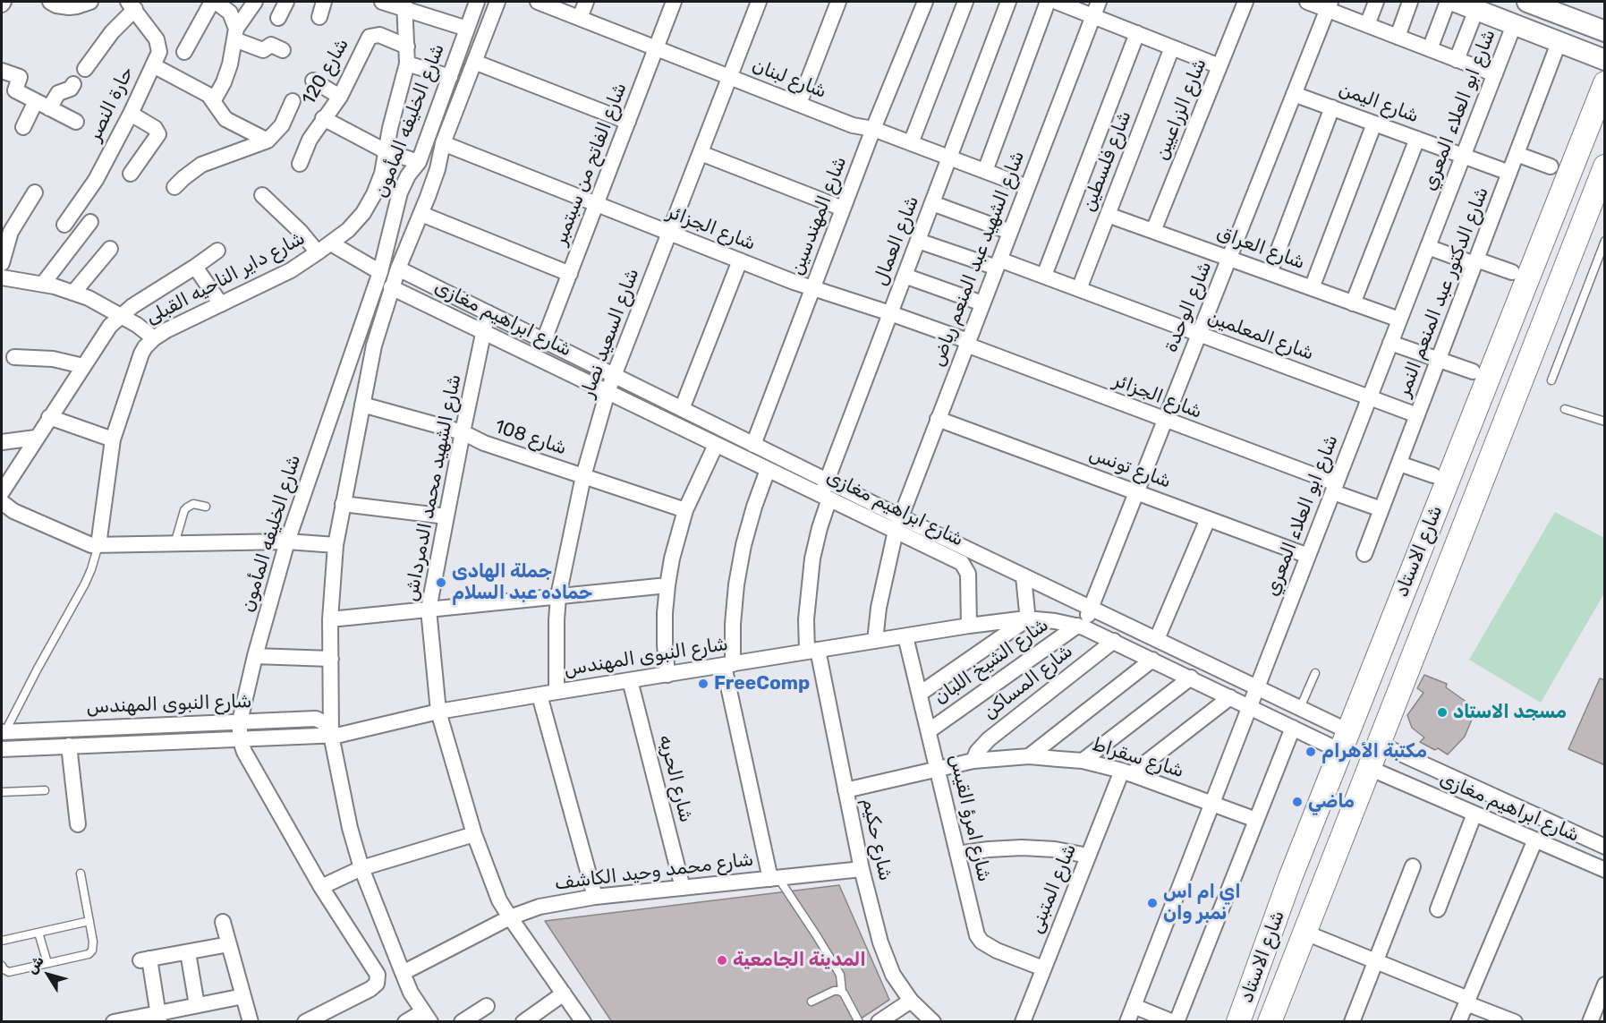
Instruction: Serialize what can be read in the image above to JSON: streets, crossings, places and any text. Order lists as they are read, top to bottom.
{
  "streets": {
    "main road": ["شارع الاستاد"],
    "street": [
      "شارع 120",
      "شارع لبنان",
      "شارع اليمن",
      "حارة النصر",
      "شارع الزراعيين",
      "شارع ابو العلاء المعري",
      "شارع الخليفه المأمون",
      "شارع فلسطين",
      "شارع الفاتح من سبتمبر",
      "شارع المهندسين",
      "شارع الجزائر",
      "شارع العمال",
      "شارع العراق",
      "شارع الشهيد عبد المنعم رياض",
      "شارع داير الناحيه القبلى",
      "شارع الدكتور عبد المنعم النمر",
      "شارع الوحدة",
      "شارع ابراهيم مغازى",
      "شارع السعيد نصار",
      "شارع المعلمين",
      "شارع 108",
      "شارع تونس",
      "شارع الشهيد محمد الدمرداش",
      "شارع النبوى المهندس",
      "شارع الشيخ اللبان",
      "شارع المساكن",
      "شارع سقراط",
      "شارع الحريه",
      "شارع امرؤ القيس",
      "شارع حكيم",
      "شارع محمد وحيد الكاشف",
      "شارع المتبنى"
    ]
  },
  "crossings": [
    ["شارع 120", "شارع داير الناحيه القبلى"],
    ["شارع لبنان", "شارع الفاتح من سبتمبر"],
    ["شارع لبنان", "شارع المهندسين"],
    ["شارع لبنان", "شارع العمال"],
    ["شارع لبنان", "شارع الشهيد عبد المنعم رياض"],
    ["شارع لبنان", "شارع السعيد نصار"],
    ["شارع اليمن", "شارع ابو العلاء المعري"],
    ["شارع اليمن", "شارع الدكتور عبد المنعم النمر"],
    ["شارع اليمن", "شارع الوحدة"],
    ["شارع الزراعيين", "شارع العراق"],
    ["شارع ابو العلاء المعري", "شارع الجزائر"],
    ["شارع ابو العلاء المعري", "شارع العراق"],
    ["شارع ابو العلاء المعري", "شارع ابراهيم مغازى"],
    ["شارع ابو العلاء المعري", "شارع المعلمين"],
    ["شارع ابو العلاء المعري", "شارع تونس"],
    ["شارع ابو العلاء المعري", "شارع سقراط"],
    ["شارع الخليفه المأمون", "شارع الجزائر"],
    ["شارع الخليفه المأمون", "شارع ابراهيم مغازى"],
    ["شارع الخليفه المأمون", "شارع 108"],
    ["شارع الخليفه المأمون", "شارع النبوى المهندس"],
    ["شارع الخليفه المأمون", "شارع محمد وحيد الكاشف"],
    ["شارع فلسطين", "شارع العراق"],
    ["شارع فلسطين", "شارع المعلمين"],
    ["شارع الفاتح من سبتمبر", "شارع الجزائر"],
    ["شارع الفاتح من سبتمبر", "شارع ابراهيم مغازى"],
    ["شارع المهندسين", "شارع الجزائر"],
    ["شارع المهندسين", "شارع ابراهيم مغازى"],
    ["شارع الجزائر", "شارع العمال"],
    ["شارع الجزائر", "شارع الشهيد عبد المنعم رياض"],
    ["شارع الجزائر", "شارع الدكتور عبد المنعم النمر"],
    ["شارع الجزائر", "شارع الوحدة"],
    ["شارع الجزائر", "شارع السعيد نصار"],
    ["شارع العمال", "شارع ابراهيم مغازى"],
    ["شارع العمال", "شارع المعلمين"],
    ["شارع العمال", "شارع النبوى المهندس"],
    ["شارع العمال", "شارع حكيم"],
    ["شارع العراق", "شارع الوحدة"],
    ["شارع الشهيد عبد المنعم رياض", "شارع ابراهيم مغازى"],
    ["شارع الشهيد عبد المنعم رياض", "شارع المعلمين"],
    ["شارع الشهيد عبد المنعم رياض", "شارع تونس"],
    ["شارع الشهيد عبد المنعم رياض", "شارع النبوى المهندس"],
    ["شارع الدكتور عبد المنعم النمر", "شارع المعلمين"],
    ["شارع الوحدة", "شارع ابراهيم مغازى"],
    ["شارع الوحدة", "شارع المعلمين"],
    ["شارع الوحدة", "شارع تونس"],
    ["شارع الوحدة", "شارع الشيخ اللبان"],
    ["شارع ابراهيم مغازى", "شارع السعيد نصار"],
    ["شارع ابراهيم مغازى", "شارع الشهيد محمد الدمرداش"],
    ["شارع ابراهيم مغازى", "شارع الاستاد"],
    ["شارع ابراهيم مغازى", "شارع النبوى المهندس"],
    ["شارع السعيد نصار", "شارع 108"],
    ["شارع السعيد نصار", "شارع النبوى المهندس"],
    ["شارع 108", "شارع الشهيد محمد الدمرداش"],
    ["شارع الشهيد محمد الدمرداش", "شارع النبوى المهندس"],
    ["شارع الشهيد محمد الدمرداش", "شارع محمد وحيد الكاشف"],
    ["شارع النبوى المهندس", "شارع الحريه"],
    ["شارع النبوى المهندس", "شارع امرؤ القيس"],
    ["شارع النبوى المهندس", "شارع حكيم"],
    ["شارع الشيخ اللبان", "شارع امرؤ القيس"],
    ["شارع المساكن", "شارع سقراط"],
    ["شارع سقراط", "شارع امرؤ القيس"],
    ["شارع سقراط", "شارع حكيم"],
    ["شارع سقراط", "شارع المتبنى"],
    ["شارع الحريه", "شارع محمد وحيد الكاشف"],
    ["شارع امرؤ القيس", "شارع المتبنى"],
    ["شارع حكيم", "شارع محمد وحيد الكاشف"]
  ],
  "places": [
    "جملة الهادى حماده عبد السلام",
    "FreeComp",
    "مسجد الاستاد",
    "مكتبة الأهرام",
    "ماضي",
    "اي ام اس نمبر وان",
    "المدينة الجامعية"
  ],
  "north": "top left"
}
